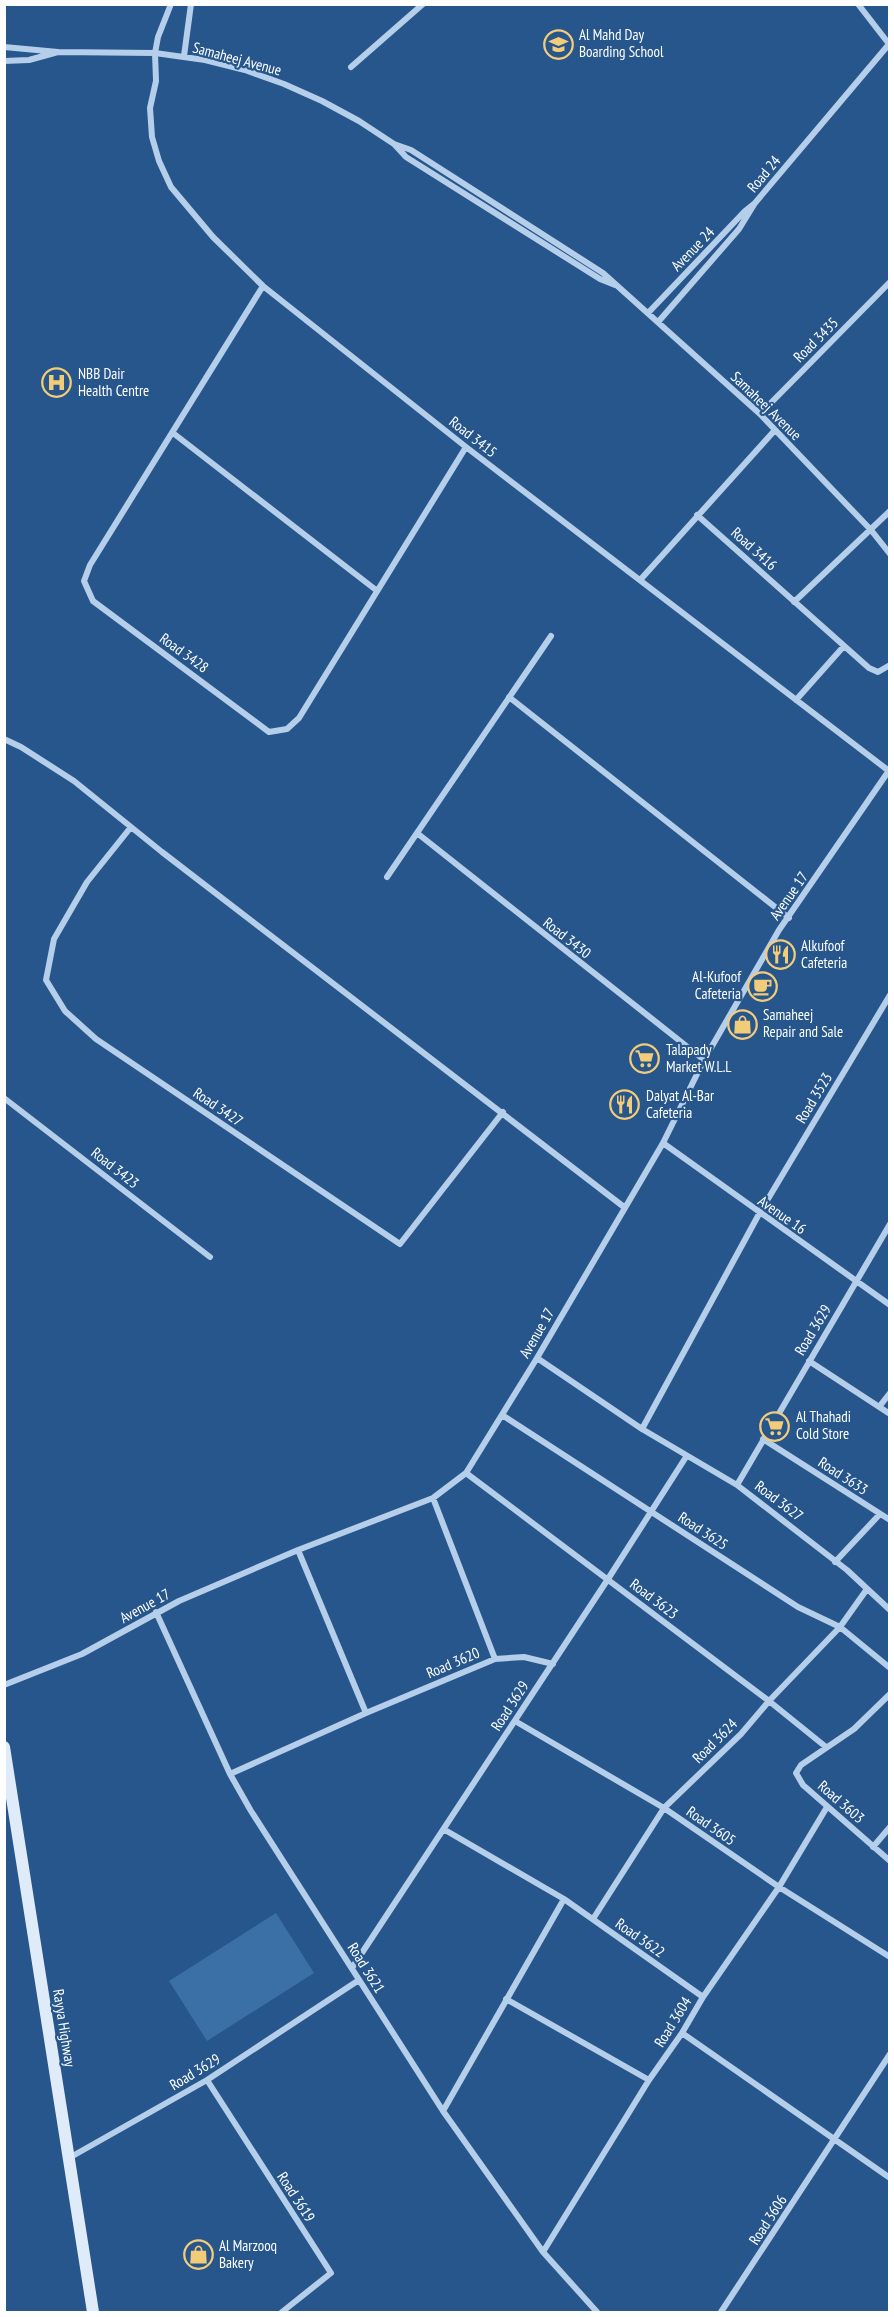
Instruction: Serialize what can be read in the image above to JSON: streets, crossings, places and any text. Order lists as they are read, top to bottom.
{
  "streets": {
    "main road": ["Rayya Highway"],
    "street": [
      "Samaheej Avenue",
      "Road 24",
      "Avenue 24",
      "Road 3435",
      "Road 3415",
      "Road 3416",
      "Road 3428",
      "Avenue 17",
      "Road 3430",
      "Road 3523",
      "Road 3427",
      "Road 3423",
      "Avenue 16",
      "Road 3629",
      "Road 3633",
      "Road 3627",
      "Road 3625",
      "Road 3623",
      "Road 3620",
      "Road 3624",
      "Road 3603",
      "Road 3605",
      "Road 3622",
      "Road 3621",
      "Road 3604",
      "Road 3619",
      "Road 3606"
    ]
  },
  "crossings": [
    ["Samaheej Avenue", "Road 24"],
    ["Samaheej Avenue", "Avenue 24"],
    ["Samaheej Avenue", "Road 3435"],
    ["Samaheej Avenue", "Road 3415"],
    ["Road 24", "Avenue 24"],
    ["Road 3415", "Road 3428"],
    ["Road 3415", "Avenue 17"],
    ["Avenue 17", "Road 3430"],
    ["Avenue 17", "Avenue 16"],
    ["Avenue 17", "Road 3627"],
    ["Avenue 17", "Road 3625"],
    ["Avenue 17", "Road 3623"],
    ["Avenue 17", "Road 3621"],
    ["Road 3523", "Avenue 16"],
    ["Avenue 16", "Road 3629"],
    ["Road 3629", "Road 3633"],
    ["Road 3629", "Road 3627"],
    ["Road 3629", "Road 3625"],
    ["Road 3629", "Road 3623"],
    ["Road 3629", "Road 3620"],
    ["Road 3629", "Road 3605"],
    ["Road 3629", "Road 3622"],
    ["Road 3629", "Road 3621"],
    ["Road 3629", "Rayya Highway"],
    ["Road 3629", "Road 3619"],
    ["Road 3627", "Road 3624"],
    ["Road 3625", "Road 3624"],
    ["Road 3623", "Road 3624"],
    ["Road 3623", "Road 3603"],
    ["Road 3620", "Road 3621"],
    ["Road 3624", "Road 3605"],
    ["Road 3624", "Road 3622"],
    ["Road 3603", "Road 3604"],
    ["Road 3605", "Road 3604"],
    ["Road 3622", "Road 3604"],
    ["Road 3621", "Road 3604"]
  ],
  "places": {
    "school or university": ["Al Mahd Day Boarding School"],
    "hospital": ["NBB Dair Health Centre"],
    "restaurant": ["Alkufoof Cafeteria", "Dalyat Al-Bar Cafeteria"],
    "cafe": ["Al-Kufoof Cafeteria"],
    "shop": ["Samaheej Repair and Sale", "Al Marzooq Bakery"],
    "supermarket": ["Talapady Market W.L.L", "Al Thahadi Cold Store"]
  }
}
